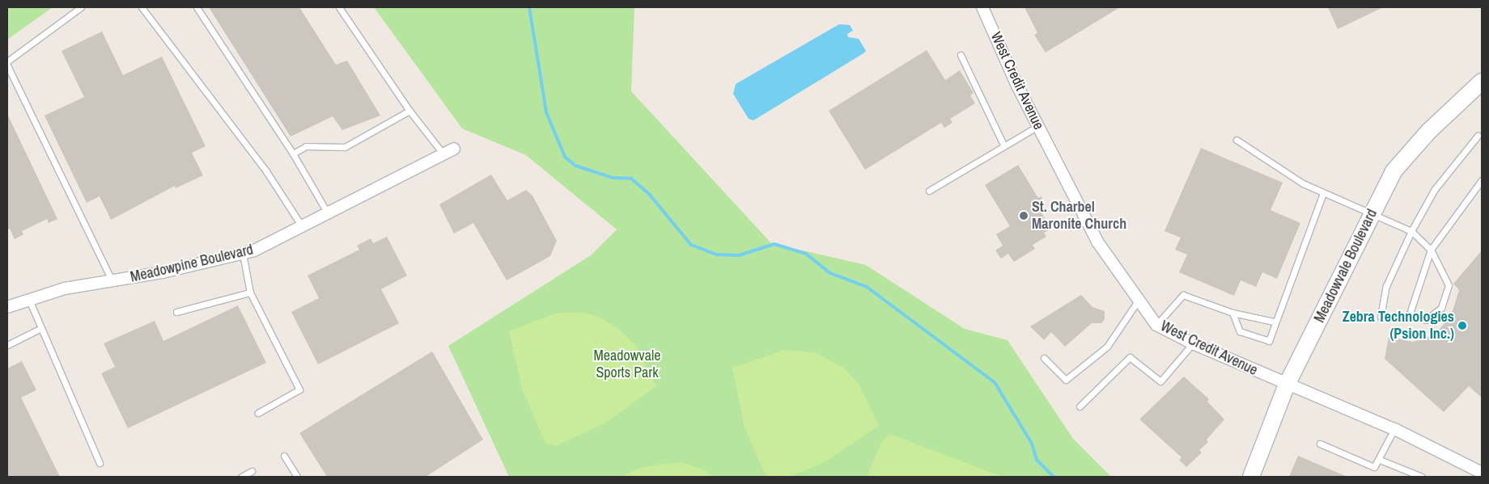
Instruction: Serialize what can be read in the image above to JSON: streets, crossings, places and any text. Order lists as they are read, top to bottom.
{
  "streets": {
    "main road": ["Meadowvale Boulevard"],
    "street": ["West Credit Avenue", "Meadowpine Boulevard"]
  },
  "crossings": [
    ["West Credit Avenue", "Meadowvale Boulevard"]
  ],
  "parks": ["Meadowvale Sports Park"],
  "places": ["St. Charbel Maronite Church", "Zebra Technologies (Psion Inc.)"]
}
